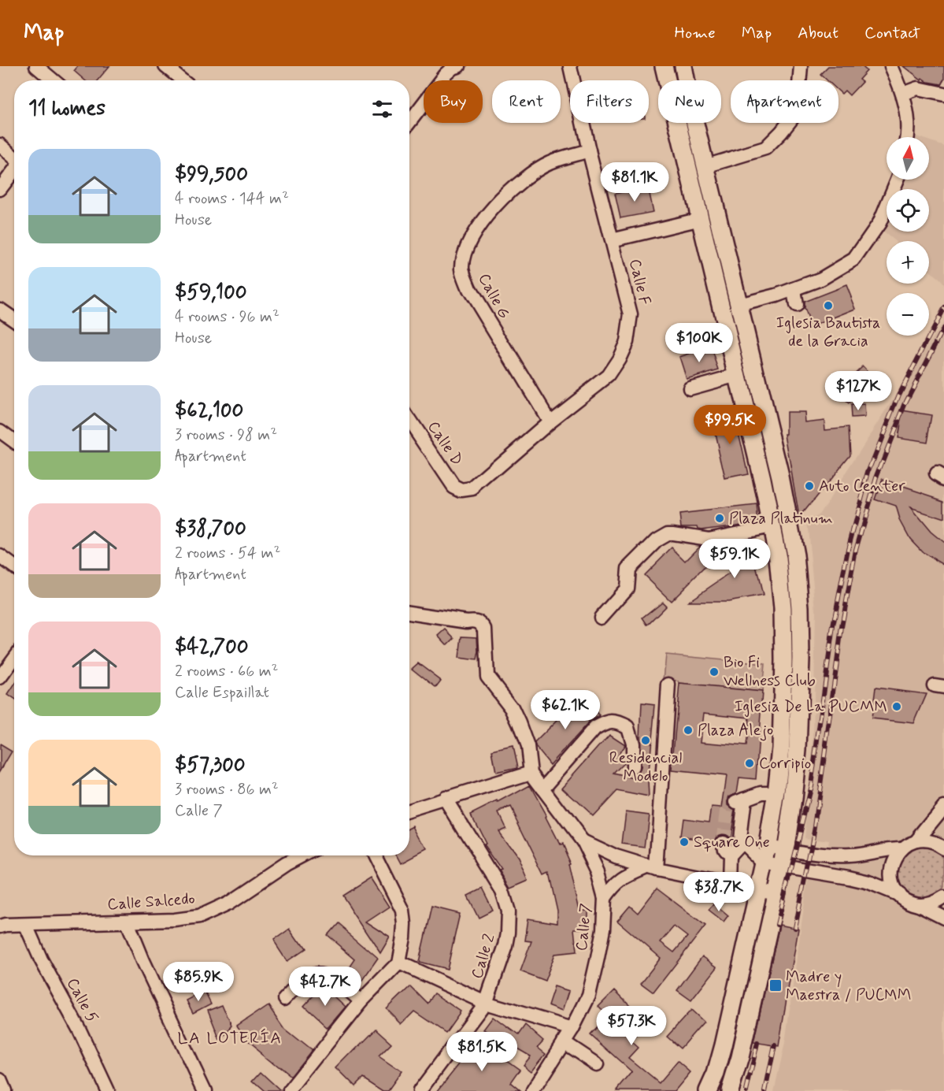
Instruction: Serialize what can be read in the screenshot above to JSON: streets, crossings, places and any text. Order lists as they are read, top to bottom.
{
  "streets": {
    "street": [
      "Calle F",
      "Calle G",
      "Calle D",
      "Calle Salcedo",
      "Calle 7",
      "Calle 2",
      "Calle 5"
    ]
  },
  "crossings": [
    ["Calle F", "Calle G"],
    ["Calle F", "Calle D"],
    ["Calle Salcedo", "Calle 5"]
  ],
  "districts": ["LA LOTERÍA"],
  "places": {
    "other": [
      "Iglesia Bautista de la Gracia",
      "Auto Center",
      "Plaza Platinum",
      "Bio Fi Wellness Club",
      "Iglesia De La PUCMM",
      "Plaza Alejo",
      "Residencial Modelo",
      "Corripio",
      "Square One"
    ],
    "transit": ["Madre y Maestra / PUCMM"]
  },
  "north": "top",
  "page": {
    "header": "Map",
    "nav": [
      "Home",
      "Map",
      "About",
      "Contact"
    ],
    "chip": [
      "Buy",
      "Rent",
      "Filters",
      "New",
      "Apartment"
    ],
    "heading": "11 homes",
    "map_buttons": ["+", "−"],
    "list": [
      {
        "name": "$99,500",
        "note": "4 rooms · 144 m² · House"
      },
      {
        "name": "$59,100",
        "note": "4 rooms · 96 m² · House"
      },
      {
        "name": "$62,100",
        "note": "3 rooms · 98 m² · Apartment"
      },
      {
        "name": "$38,700",
        "note": "2 rooms · 54 m² · Apartment"
      },
      {
        "name": "$42,700",
        "note": "2 rooms · 66 m² · Calle Espaillat"
      },
      {
        "name": "$57,300",
        "note": "3 rooms · 86 m² · Calle 7"
      }
    ],
    "price": [
      "$81.1K",
      "$100K",
      "$127K",
      "$99.5K",
      "$59.1K",
      "$62.1K",
      "$38.7K",
      "$85.9K",
      "$42.7K",
      "$57.3K",
      "$81.5K"
    ]
  }
}
